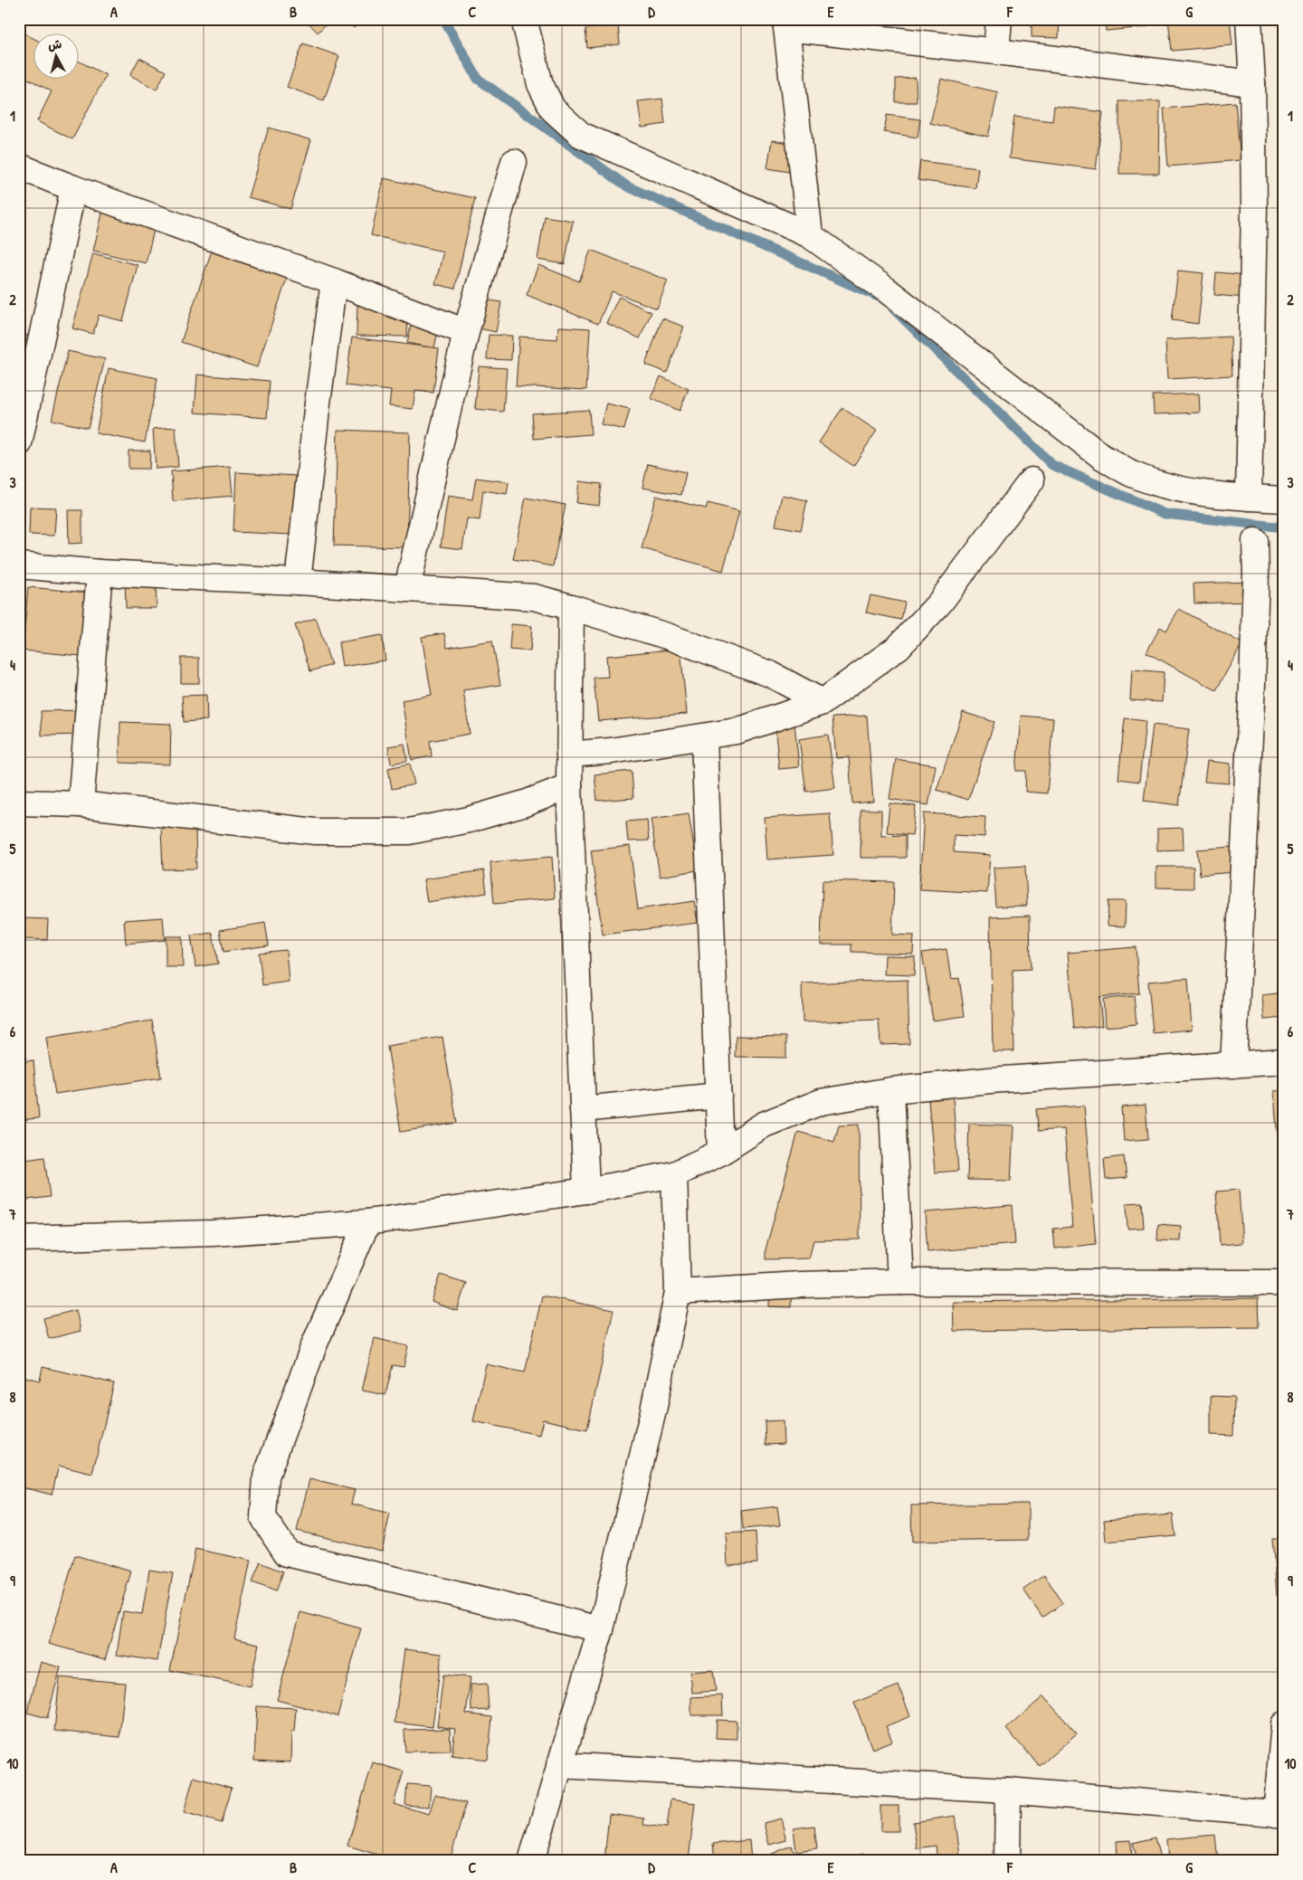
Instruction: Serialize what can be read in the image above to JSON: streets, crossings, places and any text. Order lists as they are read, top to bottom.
{
  "north": "top",
  "grid": {
    "columns": [
      "A",
      "B",
      "C",
      "D",
      "E",
      "F",
      "G"
    ],
    "rows": [
      "1",
      "2",
      "3",
      "4",
      "5",
      "6",
      "7",
      "8",
      "9",
      "10"
    ]
  }
}
